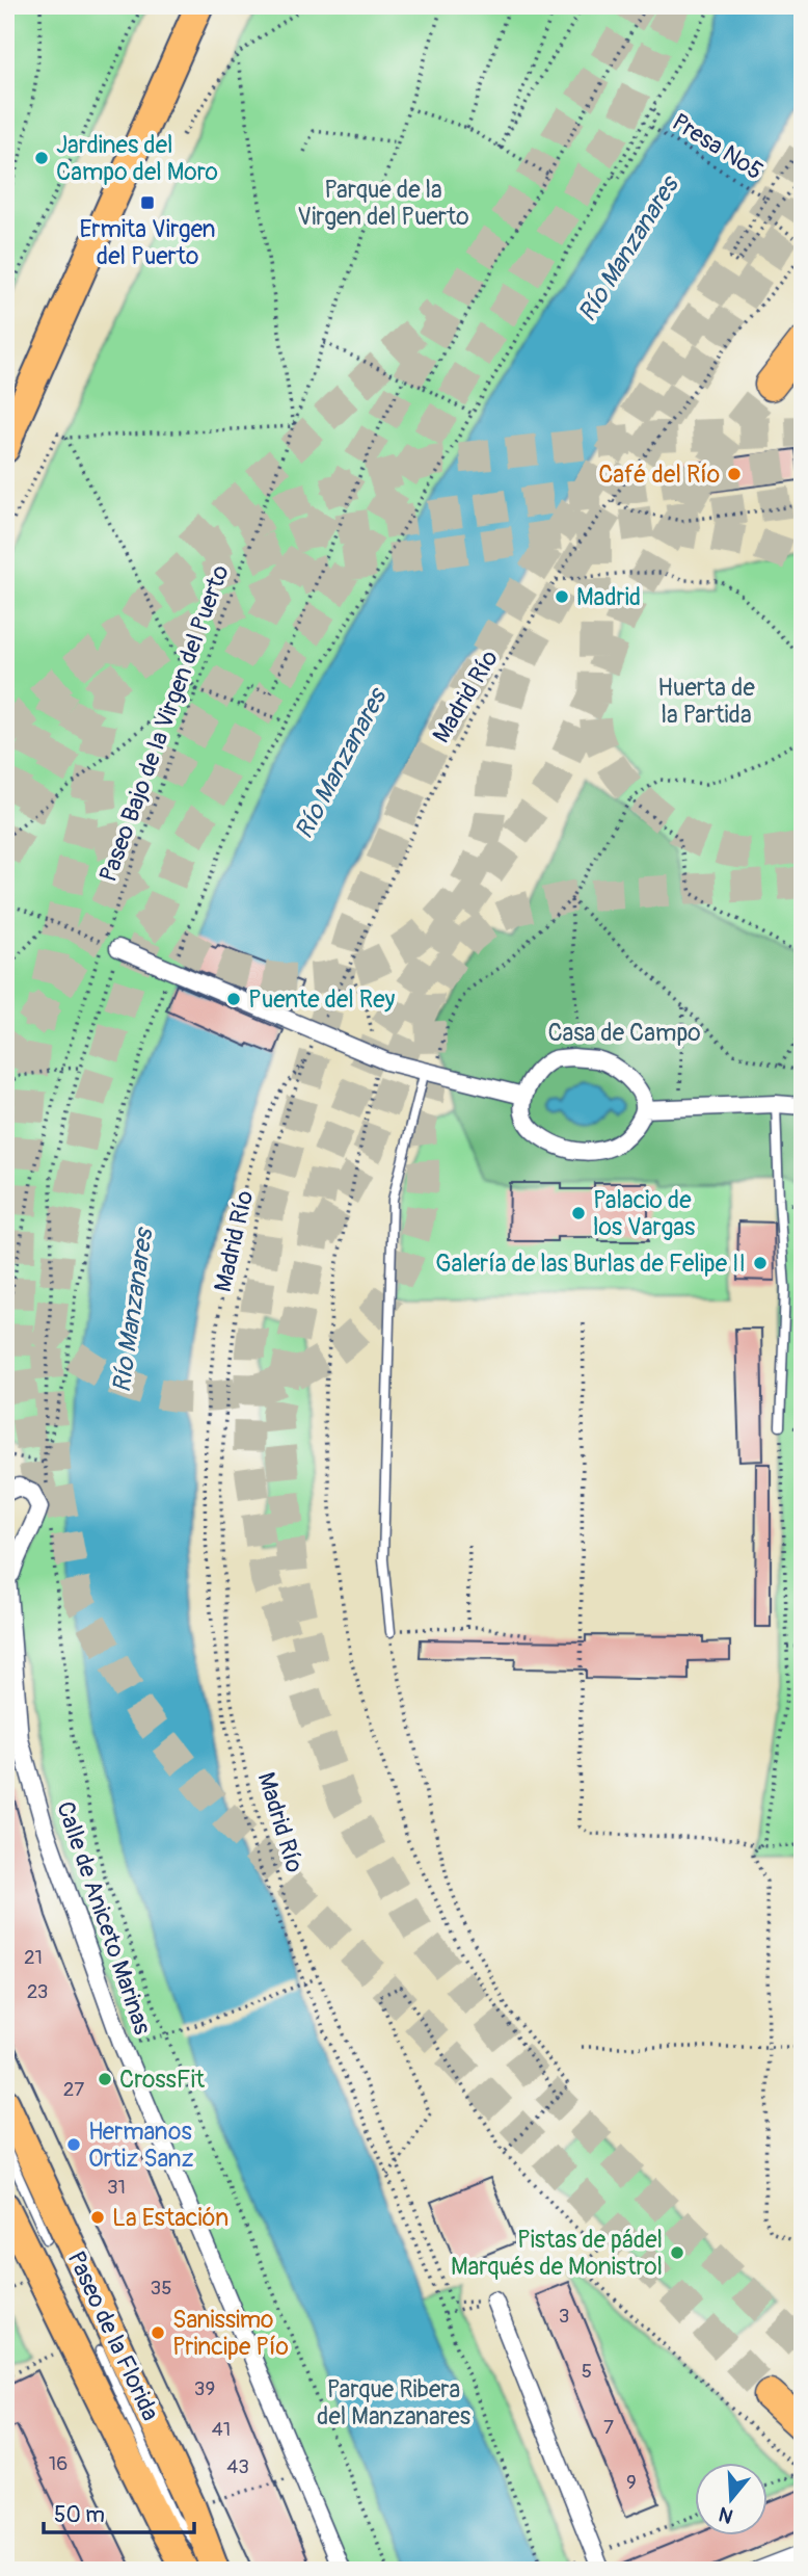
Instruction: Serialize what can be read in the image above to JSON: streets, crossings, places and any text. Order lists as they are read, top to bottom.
{
  "streets": {
    "main road": ["Paseo de la Florida"],
    "street": ["Calle de Aniceto Marinas"],
    "path": ["Presa Nº5", "Madrid Río", "Paseo Bajo de la Virgen del Puerto"]
  },
  "water": ["Río Manzanares"],
  "parks": [
    "Parque de la Virgen del Puerto",
    "Huerta de la Partida",
    "Casa de Campo",
    "Parque Ribera del Manzanares"
  ],
  "places": {
    "other": [
      "Jardines del Campo del Moro",
      "Café del Río",
      "Madrid",
      "Puente del Rey",
      "Palacio de los Vargas",
      "Galería de las Burlas de Felipe II",
      "CrossFit",
      "Hermanos Ortiz Sanz",
      "La Estación",
      "Pistas de pádel Marqués de Monistrol",
      "Sanissimo Principe Pío"
    ],
    "transit": ["Ermita Virgen del Puerto"]
  },
  "house_numbers": [
    "21",
    "23",
    "27",
    "31",
    "35",
    "3",
    "5",
    "39",
    "7",
    "41",
    "16",
    "43",
    "9"
  ],
  "scale_bar": "50 m",
  "north": "bottom"
}
